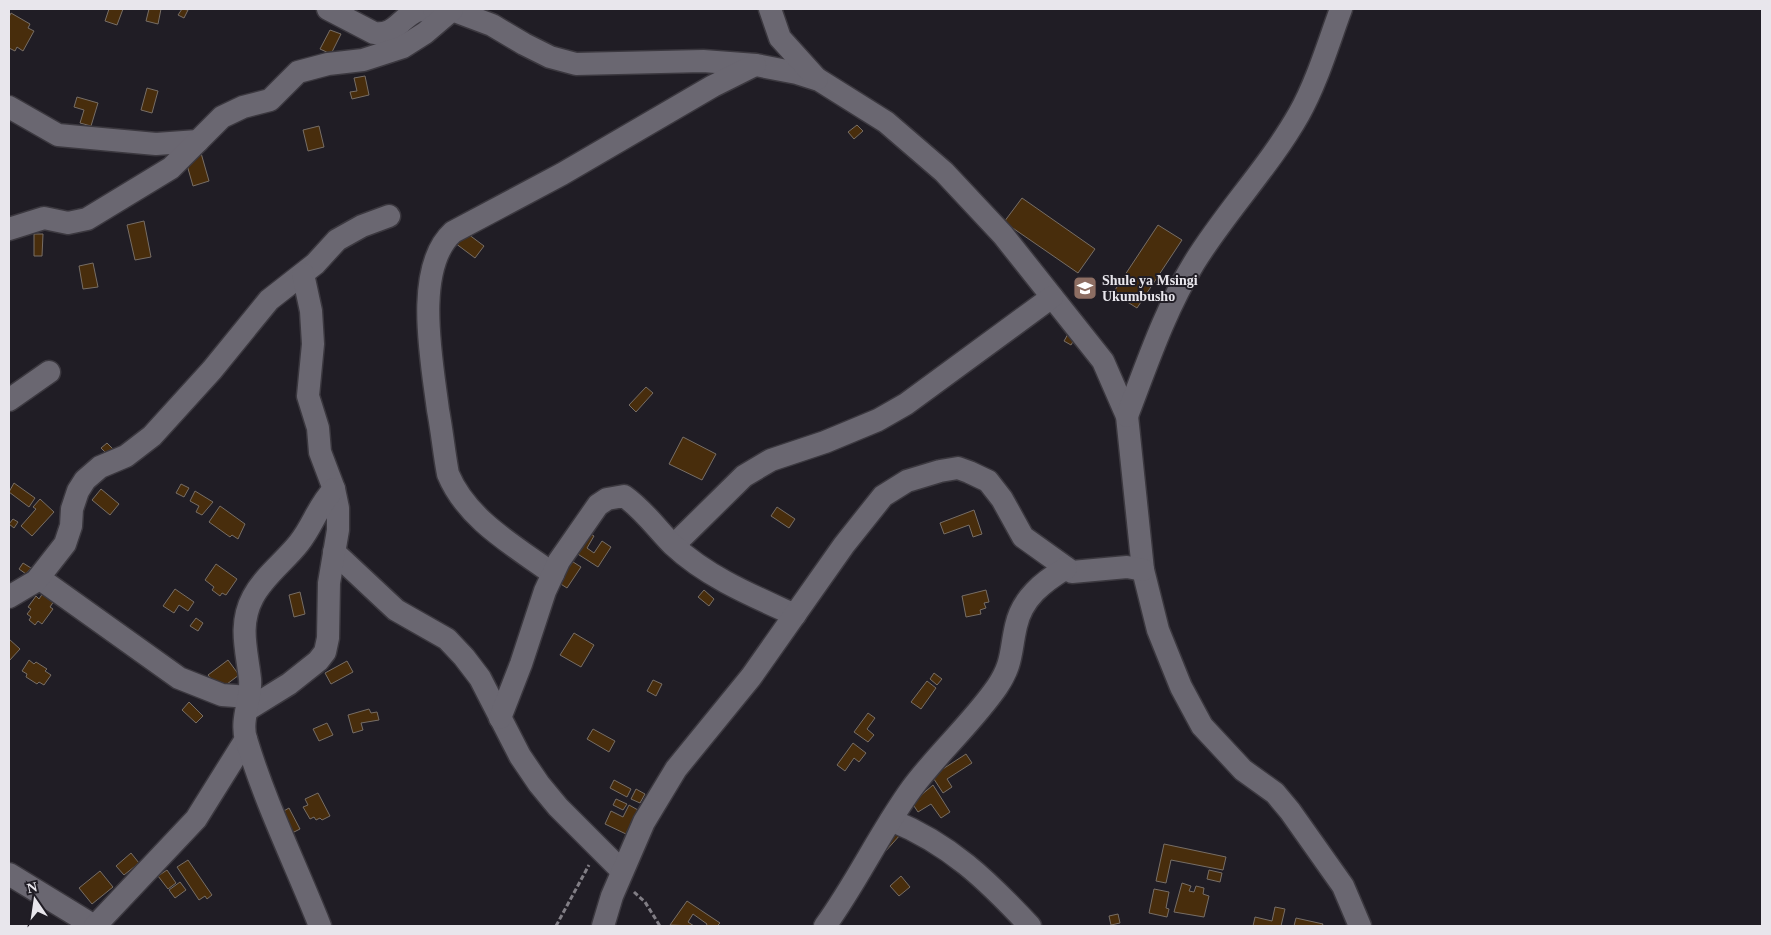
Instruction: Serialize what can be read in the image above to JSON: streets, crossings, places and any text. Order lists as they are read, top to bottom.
{
  "places": {
    "school or university": ["Shule ya Msingi Ukumbusho"]
  },
  "north": "top"
}
